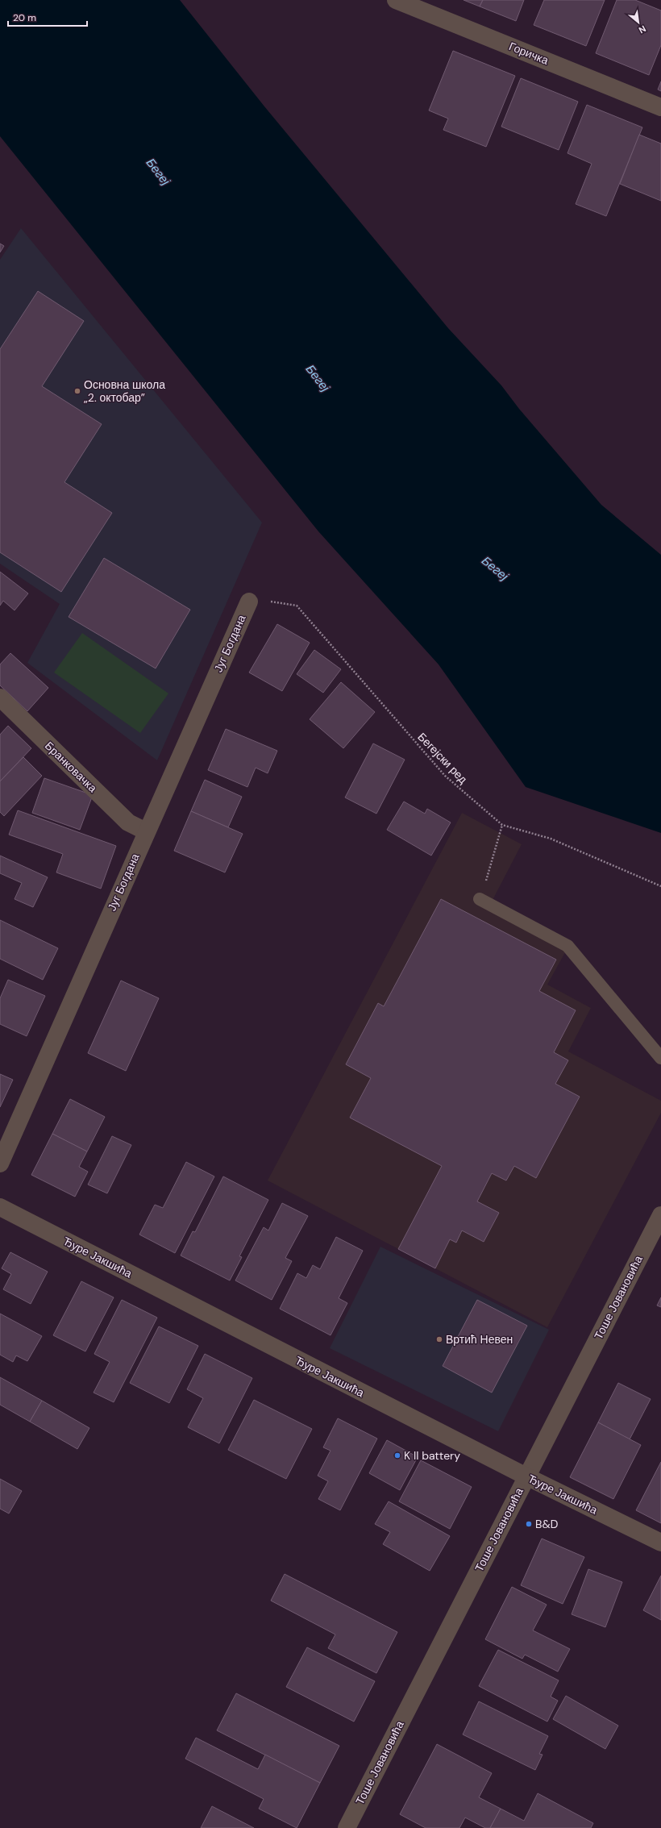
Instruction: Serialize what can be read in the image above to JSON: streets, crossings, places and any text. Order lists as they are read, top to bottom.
{
  "streets": {
    "street": [
      "Горичка",
      "Југ Богдана",
      "Бранковачка",
      "Ђуре Јакшића",
      "Тоше Јовановића"
    ],
    "path": ["Бегејски ред"]
  },
  "crossings": [
    ["Југ Богдана", "Бегејски ред"],
    ["Југ Богдана", "Бранковачка"],
    ["Ђуре Јакшића", "Тоше Јовановића"]
  ],
  "water": ["Бегеј"],
  "places": [
    "Основна школа „2. октобар”",
    "Вртић Невен",
    "K II battery",
    "B&D"
  ],
  "scale_bar": "20 m",
  "north": "bottom right"
}
